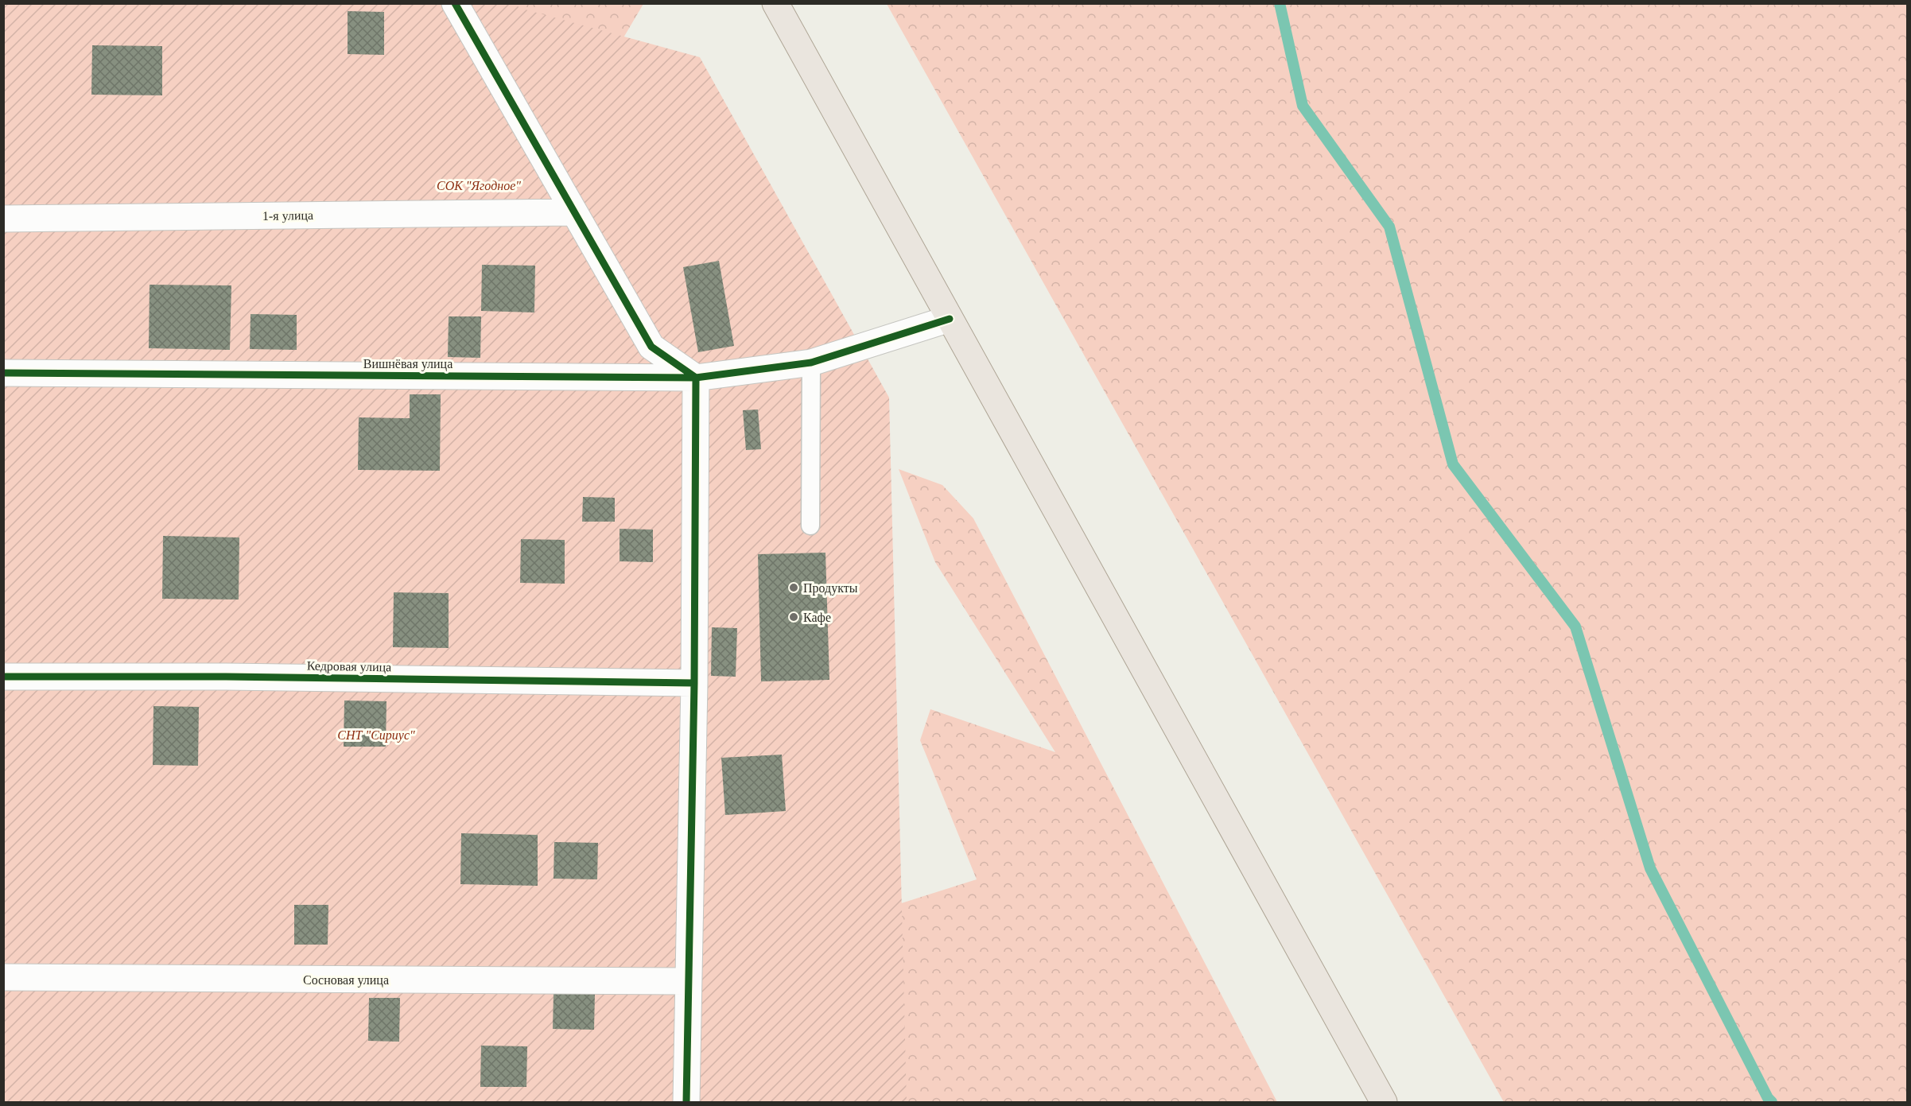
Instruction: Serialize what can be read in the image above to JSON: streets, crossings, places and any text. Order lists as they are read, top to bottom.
{
  "streets": {
    "street": [
      "1-я улица",
      "Вишнёвая улица",
      "Кедровая улица",
      "Сосновая улица"
    ]
  },
  "parks": ["СОК \"Ягодное\"", "СНТ \"Сириус\""],
  "places": ["Продукты", "Кафе"]
}
